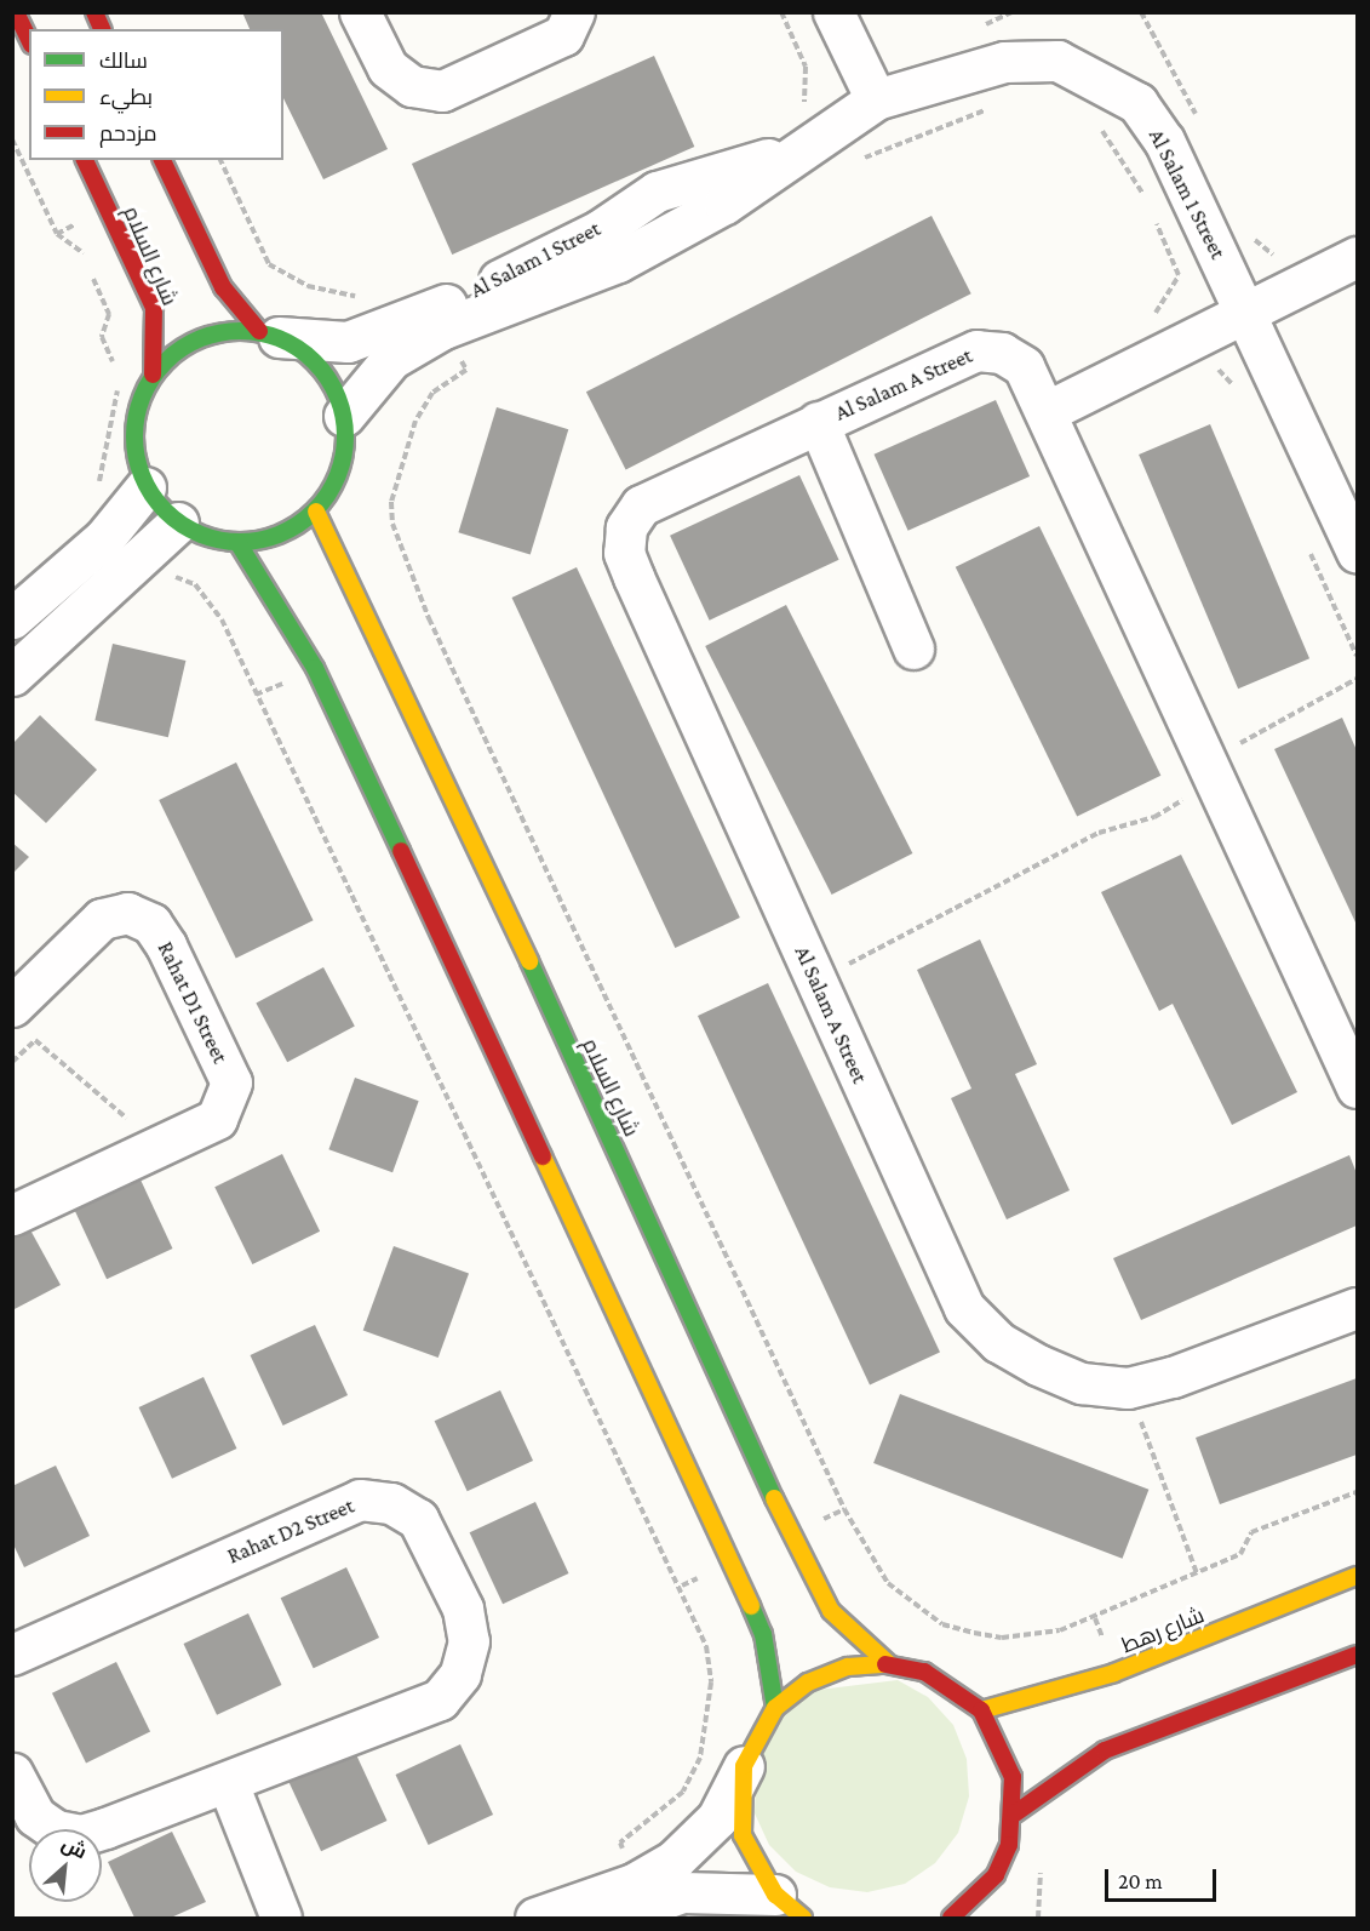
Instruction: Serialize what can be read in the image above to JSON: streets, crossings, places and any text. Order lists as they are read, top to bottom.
{
  "streets": {
    "street": [
      "Al Salam 1 Street",
      "شارع السلام",
      "Al Salam A Street",
      "Rahat D1 Street",
      "Rahat D2 Street",
      "شارع رهط"
    ]
  },
  "crossings": [
    ["Al Salam 1 Street", "شارع السلام"]
  ],
  "legend": ["سالك", "بطيء", "مزدحم"],
  "scale_bar": "20 m",
  "north": "top right"
}
